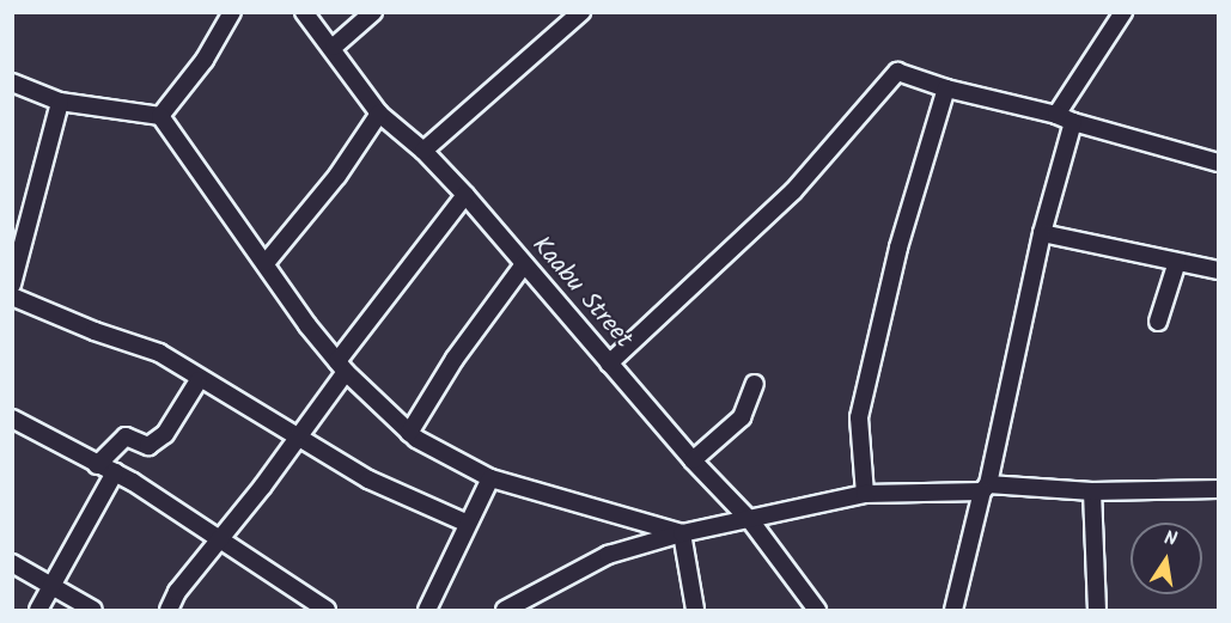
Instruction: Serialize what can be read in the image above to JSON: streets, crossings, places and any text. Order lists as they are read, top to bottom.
{
  "streets": {
    "street": ["Kaabu Street"]
  },
  "north": "top"
}
